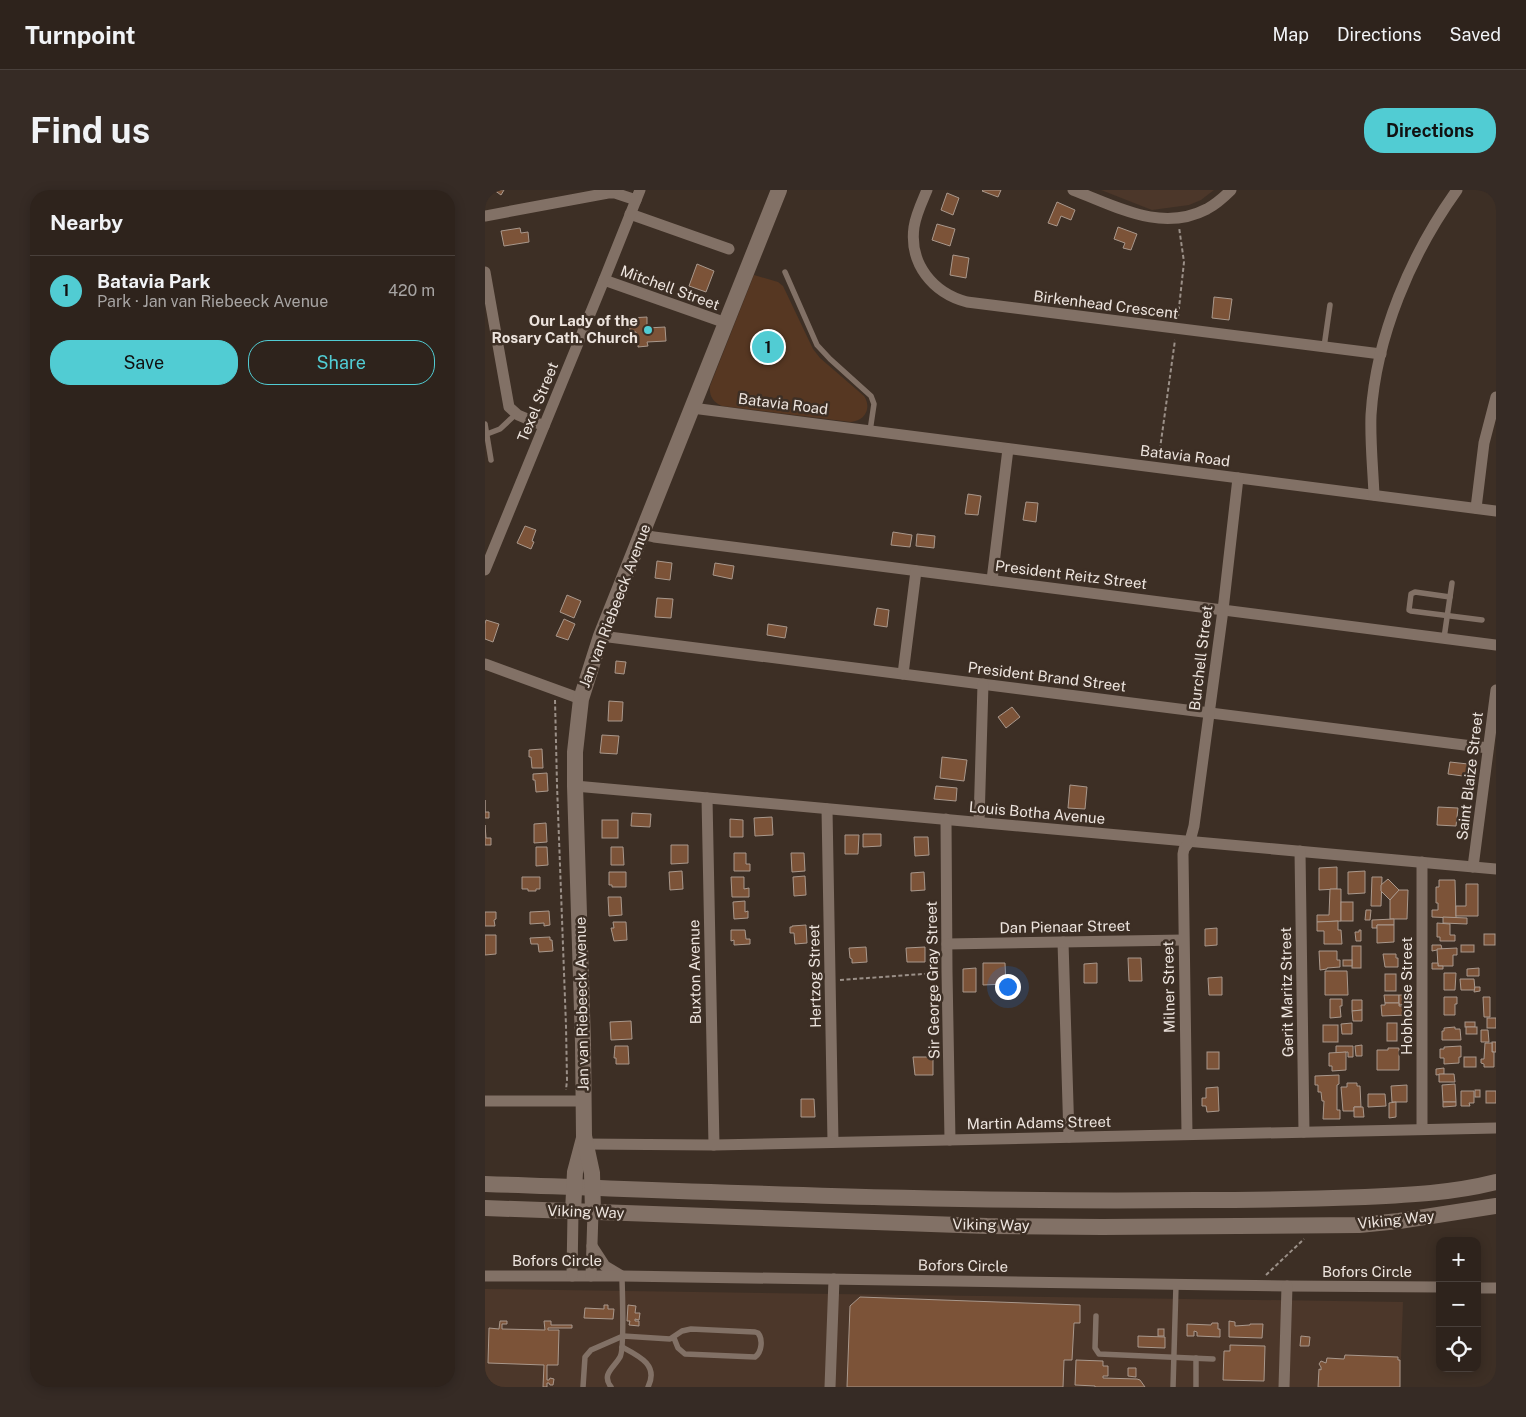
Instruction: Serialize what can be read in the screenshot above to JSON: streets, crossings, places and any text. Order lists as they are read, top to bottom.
{
  "streets": {
    "main road": ["Jan van Riebeeck Avenue", "Viking Way"],
    "street": [
      "Mitchell Street",
      "Birkenhead Crescent",
      "Texel Street",
      "Batavia Road",
      "President Reitz Street",
      "Burchell Street",
      "President Brand Street",
      "Saint Blaize Street",
      "Louis Botha Avenue",
      "Dan Pienaar Street",
      "Buxton Avenue",
      "Hertzog Street",
      "Sir George Gray Street",
      "Milner Street",
      "Gerit Maritz Street",
      "Hobhouse Street",
      "Martin Adams Street",
      "Bofors Circle"
    ]
  },
  "crossings": [
    ["Mitchell Street", "Texel Street"],
    ["Mitchell Street", "Jan van Riebeeck Avenue"],
    ["Batavia Road", "Jan van Riebeeck Avenue"],
    ["Batavia Road", "Burchell Street"],
    ["President Reitz Street", "Jan van Riebeeck Avenue"],
    ["President Reitz Street", "Burchell Street"],
    ["Jan van Riebeeck Avenue", "President Brand Street"],
    ["Jan van Riebeeck Avenue", "Louis Botha Avenue"],
    ["Jan van Riebeeck Avenue", "Martin Adams Street"],
    ["Jan van Riebeeck Avenue", "Viking Way"],
    ["Jan van Riebeeck Avenue", "Bofors Circle"],
    ["Burchell Street", "President Brand Street"],
    ["Burchell Street", "Louis Botha Avenue"],
    ["Burchell Street", "Milner Street"],
    ["President Brand Street", "Saint Blaize Street"],
    ["Saint Blaize Street", "Louis Botha Avenue"],
    ["Louis Botha Avenue", "Buxton Avenue"],
    ["Louis Botha Avenue", "Hertzog Street"],
    ["Louis Botha Avenue", "Sir George Gray Street"],
    ["Louis Botha Avenue", "Milner Street"],
    ["Louis Botha Avenue", "Gerit Maritz Street"],
    ["Louis Botha Avenue", "Hobhouse Street"],
    ["Dan Pienaar Street", "Sir George Gray Street"],
    ["Dan Pienaar Street", "Milner Street"],
    ["Buxton Avenue", "Martin Adams Street"],
    ["Hertzog Street", "Martin Adams Street"],
    ["Sir George Gray Street", "Martin Adams Street"],
    ["Milner Street", "Martin Adams Street"],
    ["Gerit Maritz Street", "Martin Adams Street"],
    ["Hobhouse Street", "Martin Adams Street"]
  ],
  "places": ["Our Lady of the Rosary Cath. Church"],
  "page": {
    "header": "Turnpoint",
    "nav": ["Map", "Directions", "Saved"],
    "buttons": [
      "Directions",
      ["Save", "Share"]
    ],
    "title": "Find us",
    "heading": "Nearby",
    "list": [
      {
        "mark": "1",
        "name": "Batavia Park",
        "note": "Park · Jan van Riebeeck Avenue",
        "value": "420 m"
      }
    ],
    "pins": "1",
    "map_buttons": ["+", "−"]
  }
}
